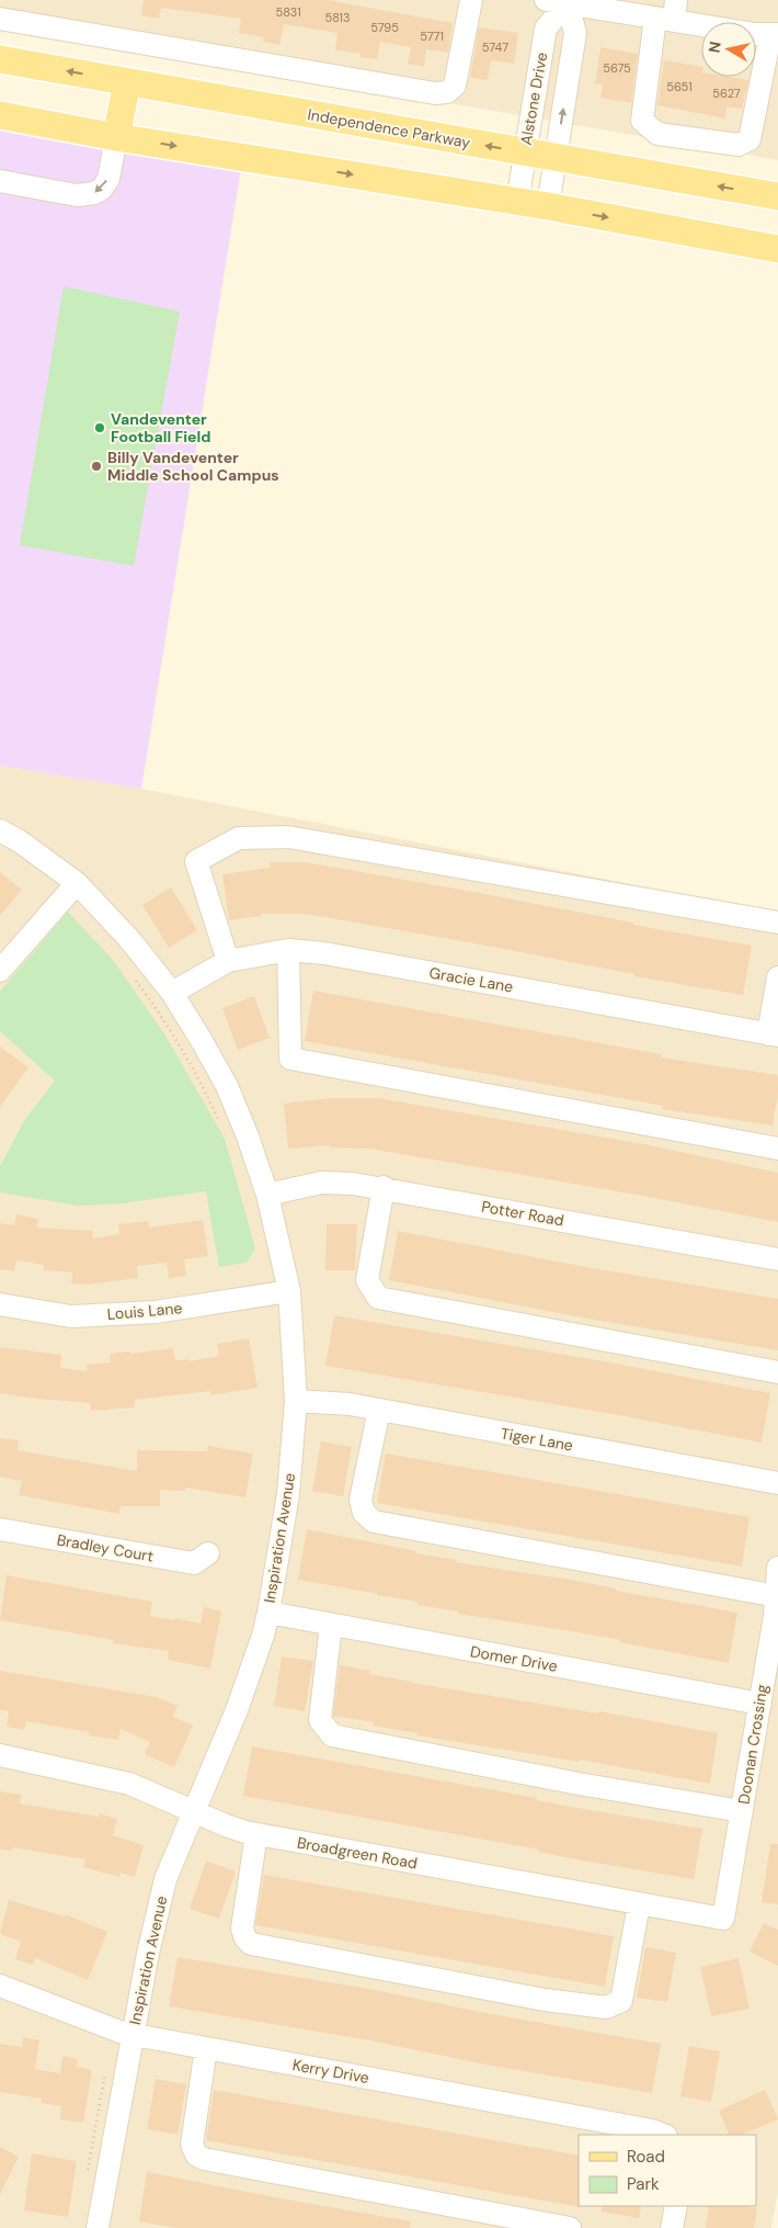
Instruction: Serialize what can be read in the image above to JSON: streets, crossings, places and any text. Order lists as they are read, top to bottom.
{
  "streets": {
    "main road": ["Independence Parkway"],
    "street": [
      "Alstone Drive",
      "Gracie Lane",
      "Potter Road",
      "Louis Lane",
      "Tiger Lane",
      "Inspiration Avenue",
      "Bradley Court",
      "Domer Drive",
      "Doonan Crossing",
      "Broadgreen Road",
      "Kerry Drive"
    ]
  },
  "crossings": [
    ["Alstone Drive", "Independence Parkway"],
    ["Gracie Lane", "Inspiration Avenue"],
    ["Potter Road", "Inspiration Avenue"],
    ["Louis Lane", "Inspiration Avenue"],
    ["Tiger Lane", "Inspiration Avenue"],
    ["Inspiration Avenue", "Domer Drive"],
    ["Inspiration Avenue", "Broadgreen Road"],
    ["Inspiration Avenue", "Kerry Drive"],
    ["Domer Drive", "Doonan Crossing"],
    ["Doonan Crossing", "Broadgreen Road"]
  ],
  "places": ["Vandeventer Football Field", "Billy Vandeventer Middle School Campus"],
  "house_numbers": [
    "5831",
    "5813",
    "5795",
    "5771",
    "5747",
    "5675",
    "5651",
    "5627"
  ],
  "legend": ["Road", "Park"],
  "north": "left"
}
